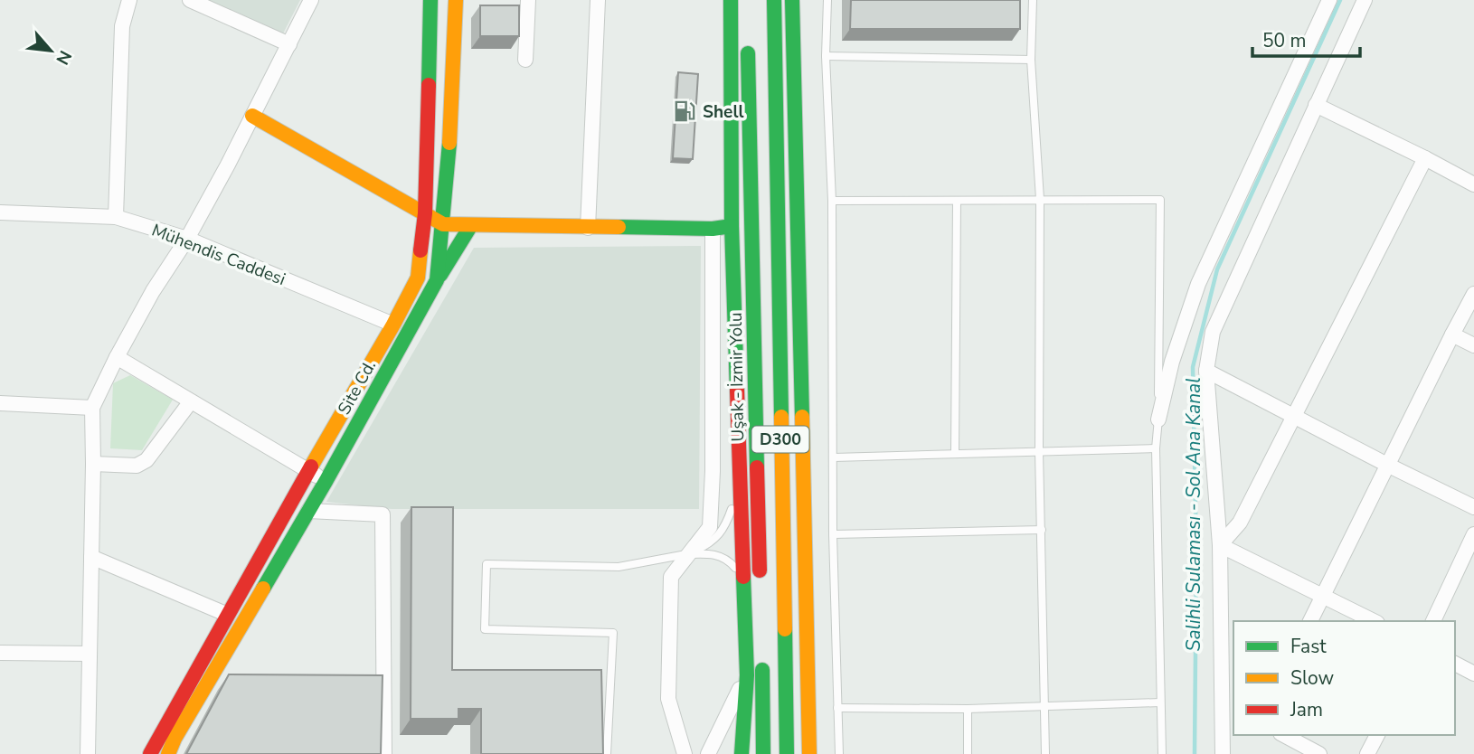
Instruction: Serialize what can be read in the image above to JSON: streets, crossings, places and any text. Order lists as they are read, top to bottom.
{
  "streets": {
    "main road": ["Uşak - İzmir Yolu", "Site Cd.", "D300"],
    "street": ["Mühendis Caddesi"]
  },
  "crossings": [
    ["Mühendis Caddesi", "Site Cd."]
  ],
  "water": ["Salihli Sulaması - Sol Ana Kanal"],
  "places": {
    "fuel station": ["Shell"]
  },
  "legend": ["Fast", "Slow", "Jam"],
  "scale_bar": "50 m",
  "north": "bottom right"
}
